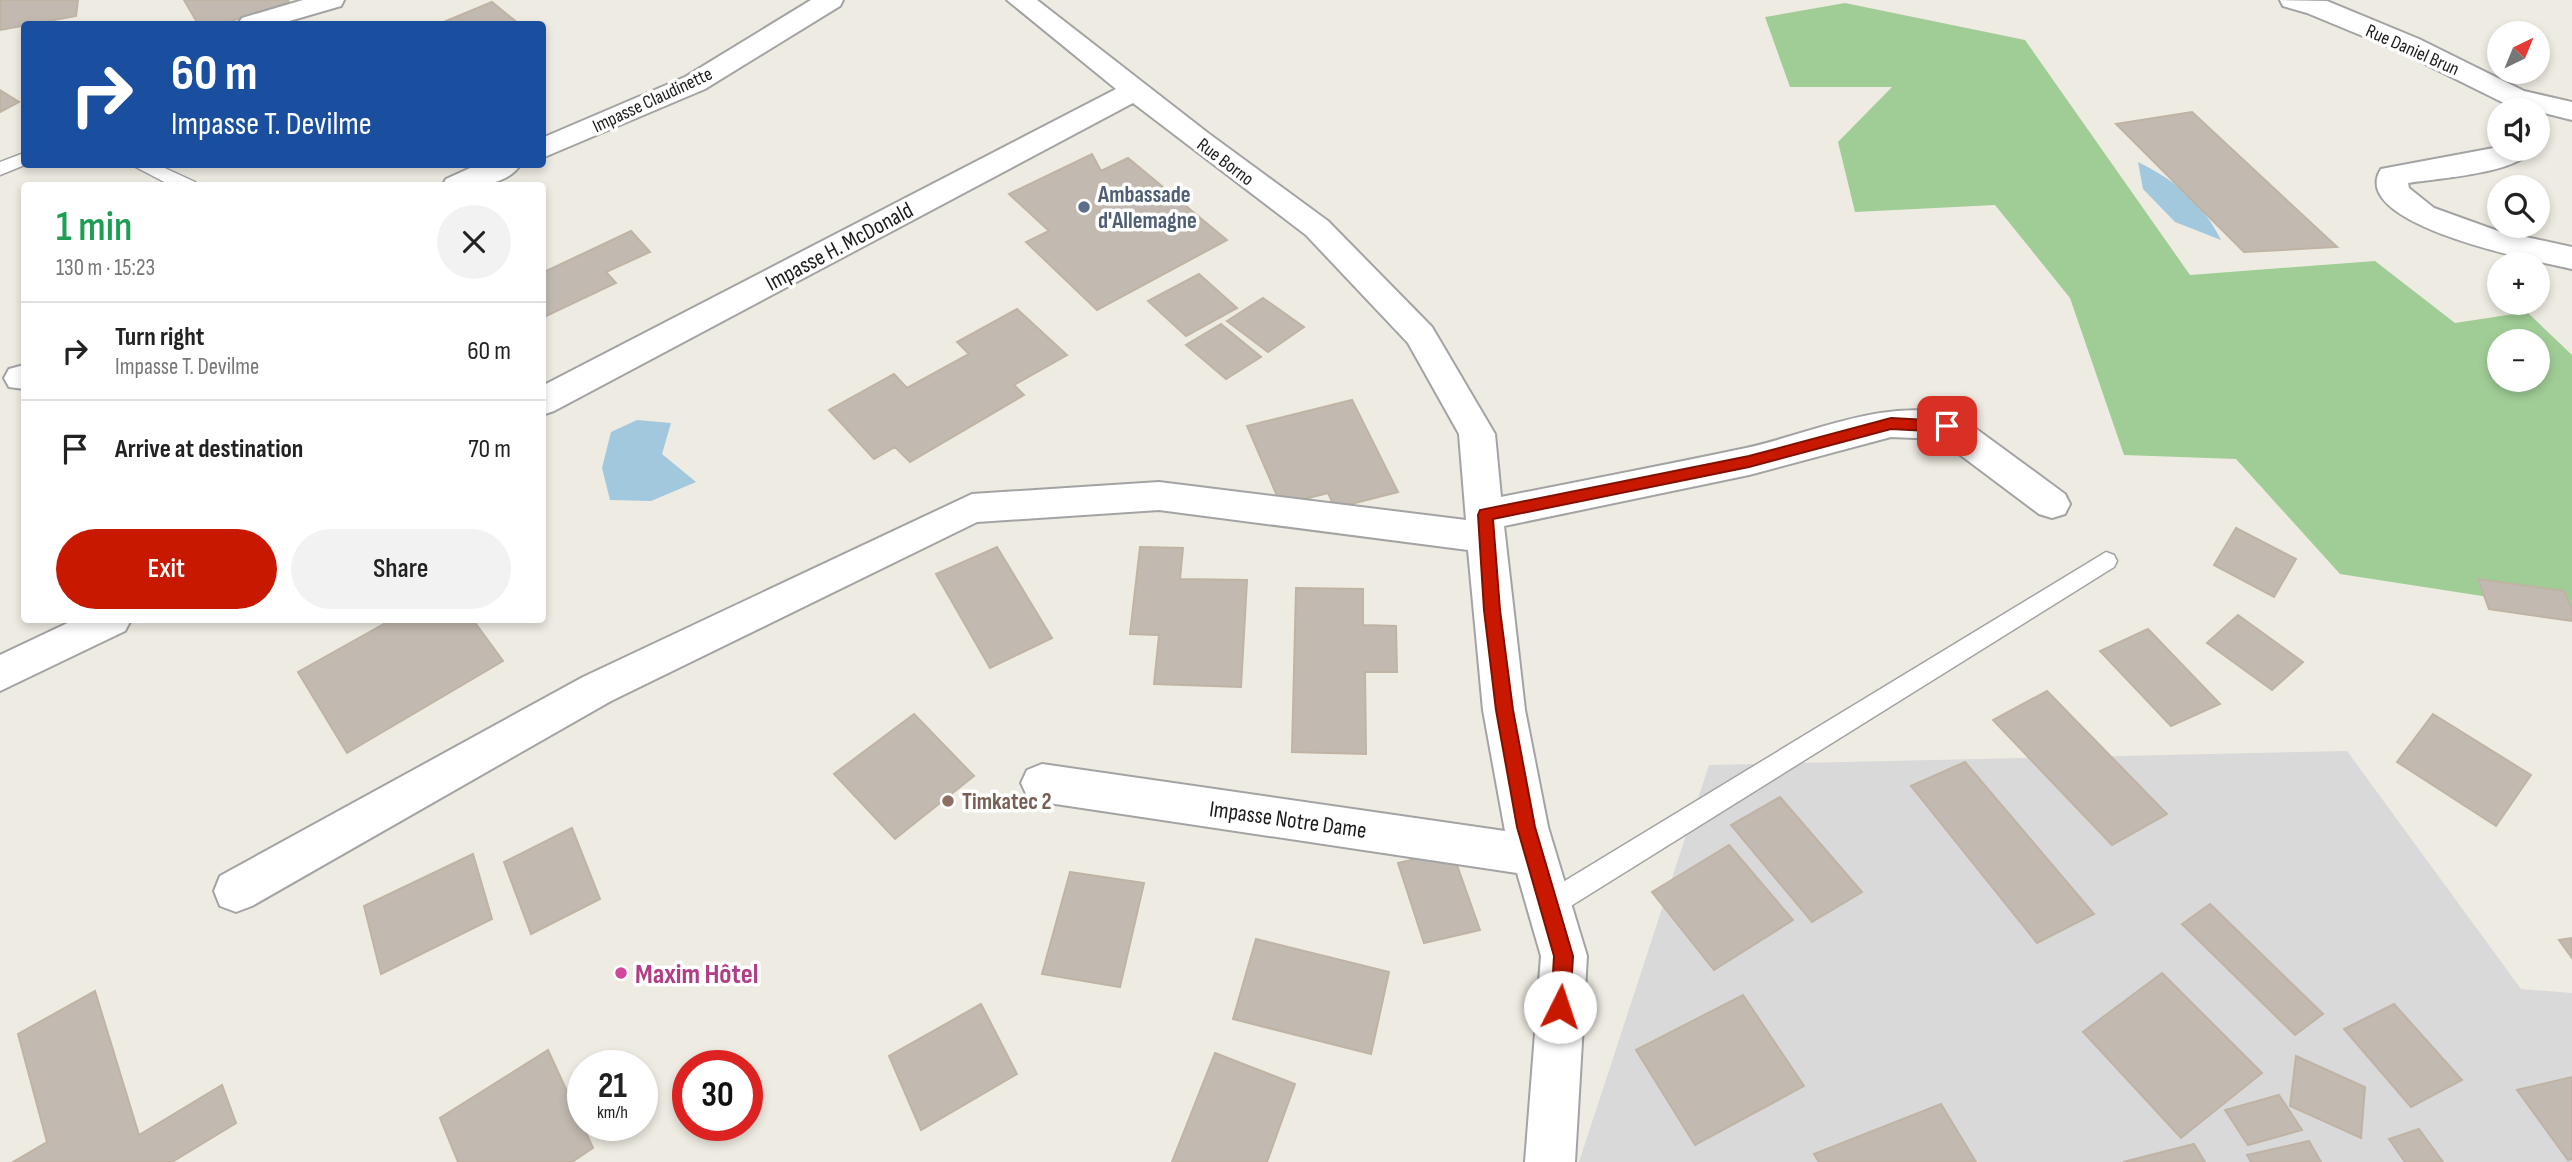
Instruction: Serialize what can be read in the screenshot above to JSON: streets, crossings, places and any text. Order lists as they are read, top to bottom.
{
  "streets": {
    "street": [
      "Rue Daniel Brun",
      "Impasse Claudinette",
      "Rue Borno",
      "Impasse H. McDonald",
      "Impasse Notre Dame"
    ]
  },
  "crossings": [
    ["Rue Borno", "Impasse H. McDonald"],
    ["Rue Borno", "Impasse Notre Dame"]
  ],
  "places": ["Ambassade d'Allemagne", "Timkatec 2", "Maxim Hôtel"],
  "north": "top right",
  "page": {
    "map_buttons": ["+", "−"],
    "turn": ["60 m", "Impasse T. Devilme"],
    "heading": ["1 min", "130 m · 15:23"],
    "list": [
      {
        "name": "Turn right",
        "note": "Impasse T. Devilme",
        "value": "60 m"
      },
      {
        "name": "Arrive at destination",
        "value": "70 m"
      }
    ],
    "buttons": ["Exit", "Share"],
    "speed": "21 km/h",
    "limit": "30"
  }
}
